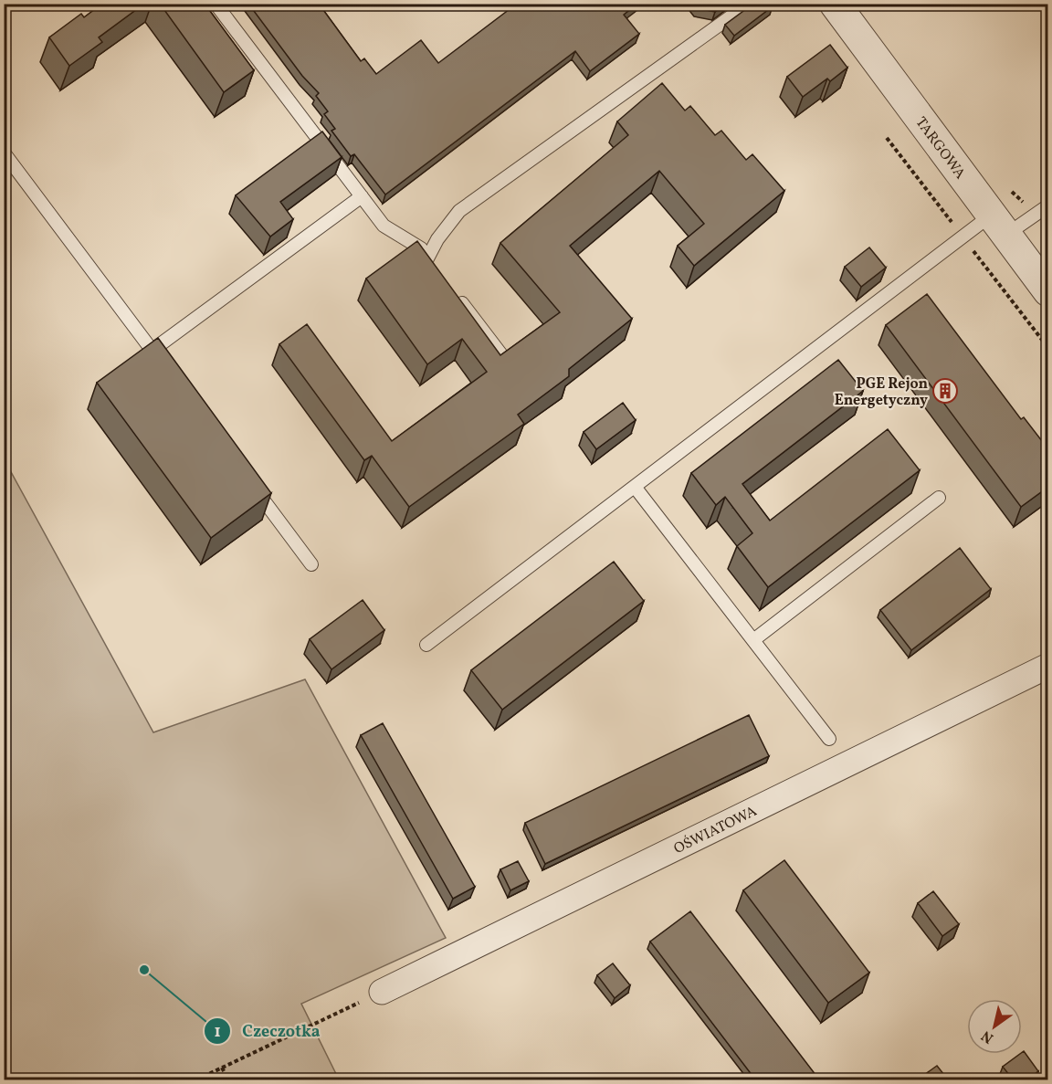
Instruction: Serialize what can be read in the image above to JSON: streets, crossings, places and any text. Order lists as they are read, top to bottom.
{
  "streets": {
    "street": ["TARGOWA", "OŚWIATOWA"]
  },
  "places": {
    "building": ["PGE Rejon Energetyczny"],
    "other": ["Czeczotka"]
  },
  "north": "bottom left"
}
